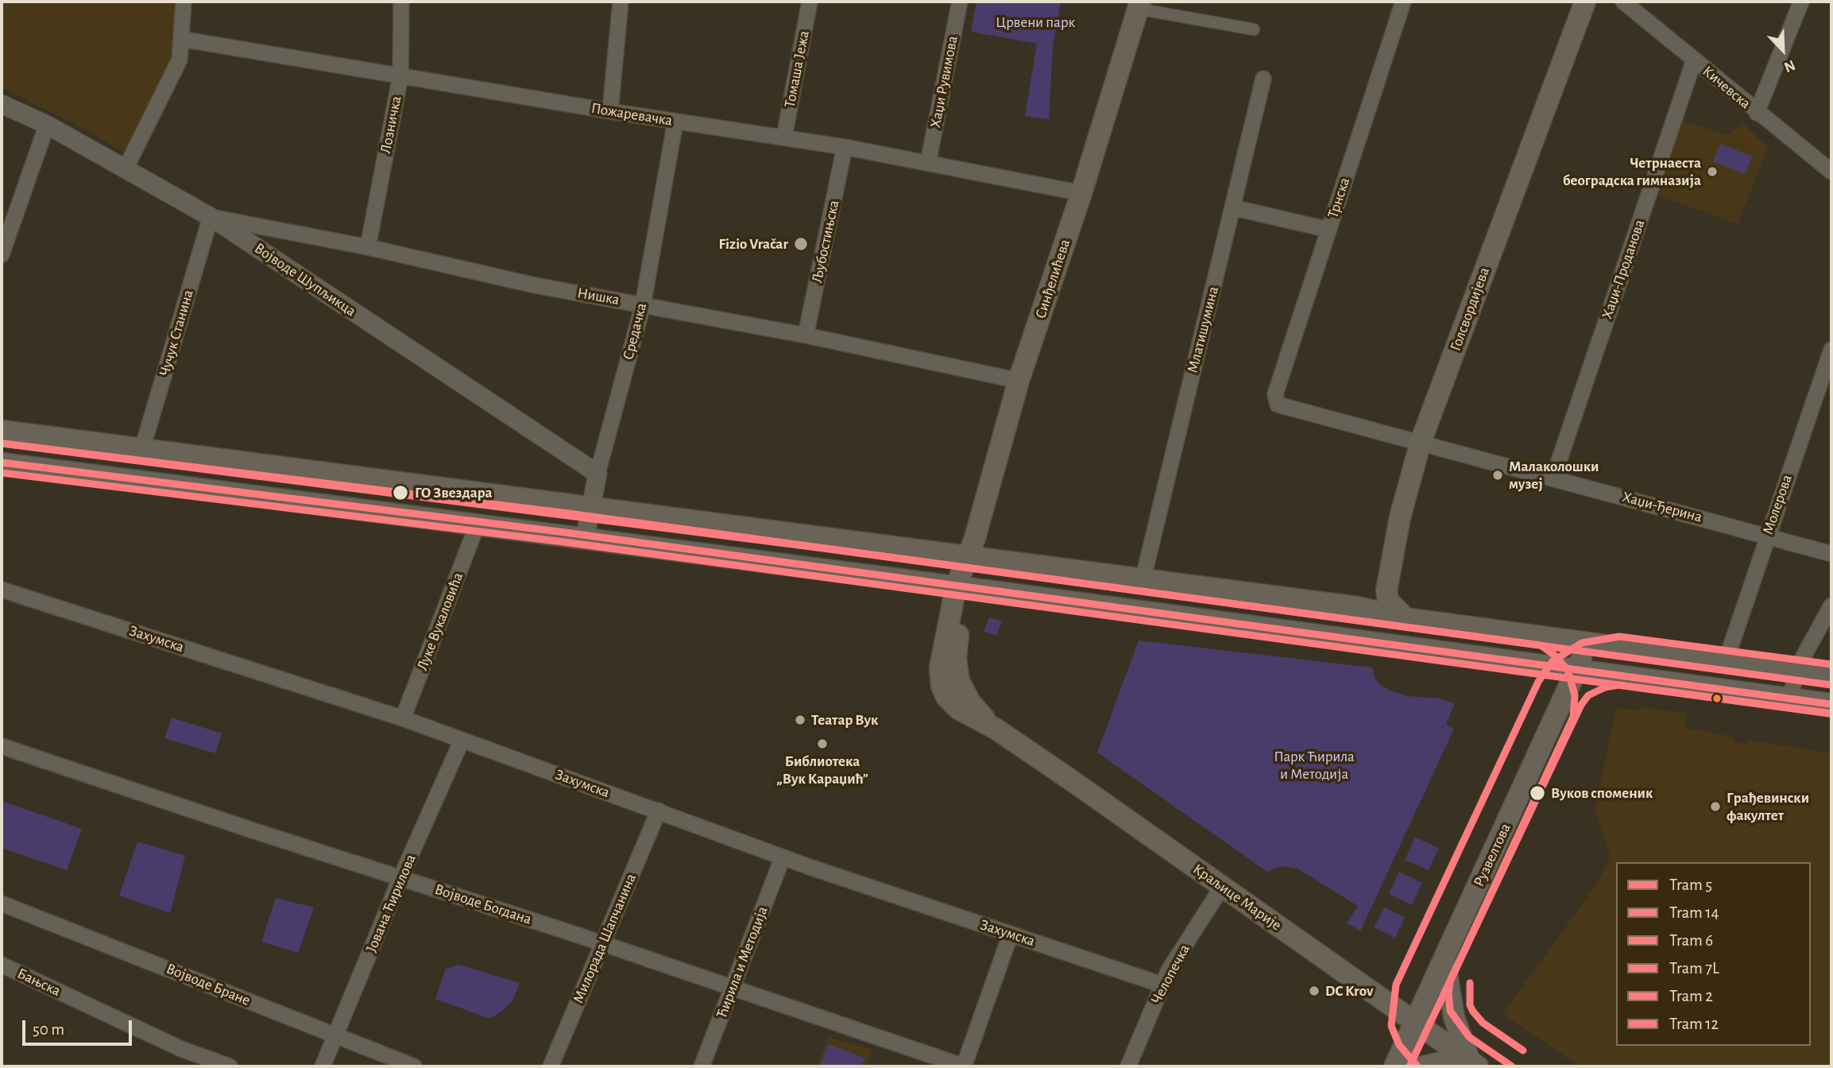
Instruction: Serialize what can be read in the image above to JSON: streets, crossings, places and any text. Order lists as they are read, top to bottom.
{
  "streets": {
    "main road": [
      "Синђелићева",
      "Голсвордијева",
      "Рузвелтова",
      "Краљице Марије"
    ],
    "street": [
      "Томаша Јежа",
      "Хаџи Рувимова",
      "Кичевска",
      "Пожаревачка",
      "Лозничка",
      "Трнска",
      "Љубостињска",
      "Хаџи-Проданова",
      "Војводе Шупљикца",
      "Нишка",
      "Млатишумина",
      "Средачка",
      "Чучук Станина",
      "Молерова",
      "Хаџи-Ђерина",
      "Луке Вукаловића",
      "Захумска",
      "Јована Ћирилова",
      "Војводе Богдана",
      "Милорада Шапчанина",
      "Ћирила и Методија",
      "Челопечка",
      "Бањска",
      "Војводе Бране"
    ]
  },
  "crossings": [
    ["Томаша Јежа", "Пожаревачка"],
    ["Хаџи Рувимова", "Пожаревачка"],
    ["Кичевска", "Хаџи-Проданова"],
    ["Пожаревачка", "Лозничка"],
    ["Пожаревачка", "Љубостињска"],
    ["Пожаревачка", "Синђелићева"],
    ["Пожаревачка", "Средачка"],
    ["Лозничка", "Нишка"],
    ["Трнска", "Хаџи-Ђерина"],
    ["Љубостињска", "Нишка"],
    ["Хаџи-Проданова", "Хаџи-Ђерина"],
    ["Синђелићева", "Нишка"],
    ["Синђелићева", "Краљице Марије"],
    ["Војводе Шупљикца", "Нишка"],
    ["Војводе Шупљикца", "Средачка"],
    ["Војводе Шупљикца", "Чучук Станина"],
    ["Нишка", "Средачка"],
    ["Нишка", "Чучук Станина"],
    ["Голсвордијева", "Хаџи-Ђерина"],
    ["Молерова", "Хаџи-Ђерина"],
    ["Луке Вукаловића", "Захумска"],
    ["Захумска", "Јована Ћирилова"],
    ["Захумска", "Милорада Шапчанина"],
    ["Захумска", "Ћирила и Методија"],
    ["Захумска", "Челопечка"],
    ["Рузвелтова", "Краљице Марије"],
    ["Краљице Марије", "Челопечка"],
    ["Јована Ћирилова", "Војводе Богдана"],
    ["Јована Ћирилова", "Војводе Бране"],
    ["Војводе Богдана", "Милорада Шапчанина"],
    ["Војводе Богдана", "Ћирила и Методија"]
  ],
  "parks": ["Црвени парк", "Парк Ћирила и Методија"],
  "places": [
    "Четрнаеста београдска гимназија",
    "Fizio Vračar",
    "Малаколошки музеј",
    "ГО Звездара",
    "Театар Вук",
    "Библиотека „Вук Караџић”",
    "Вуков споменик",
    "Грађевински факултет",
    "DC Krov"
  ],
  "lines": [
    "tram line 5",
    "tram line 6",
    "tram line 14",
    "tram line 7L",
    "tram line 2",
    "tram line 12"
  ],
  "legend": [
    "Tram 5",
    "Tram 14",
    "Tram 6",
    "Tram 7L",
    "Tram 2",
    "Tram 12"
  ],
  "scale_bar": "50 m",
  "north": "bottom right"
}
